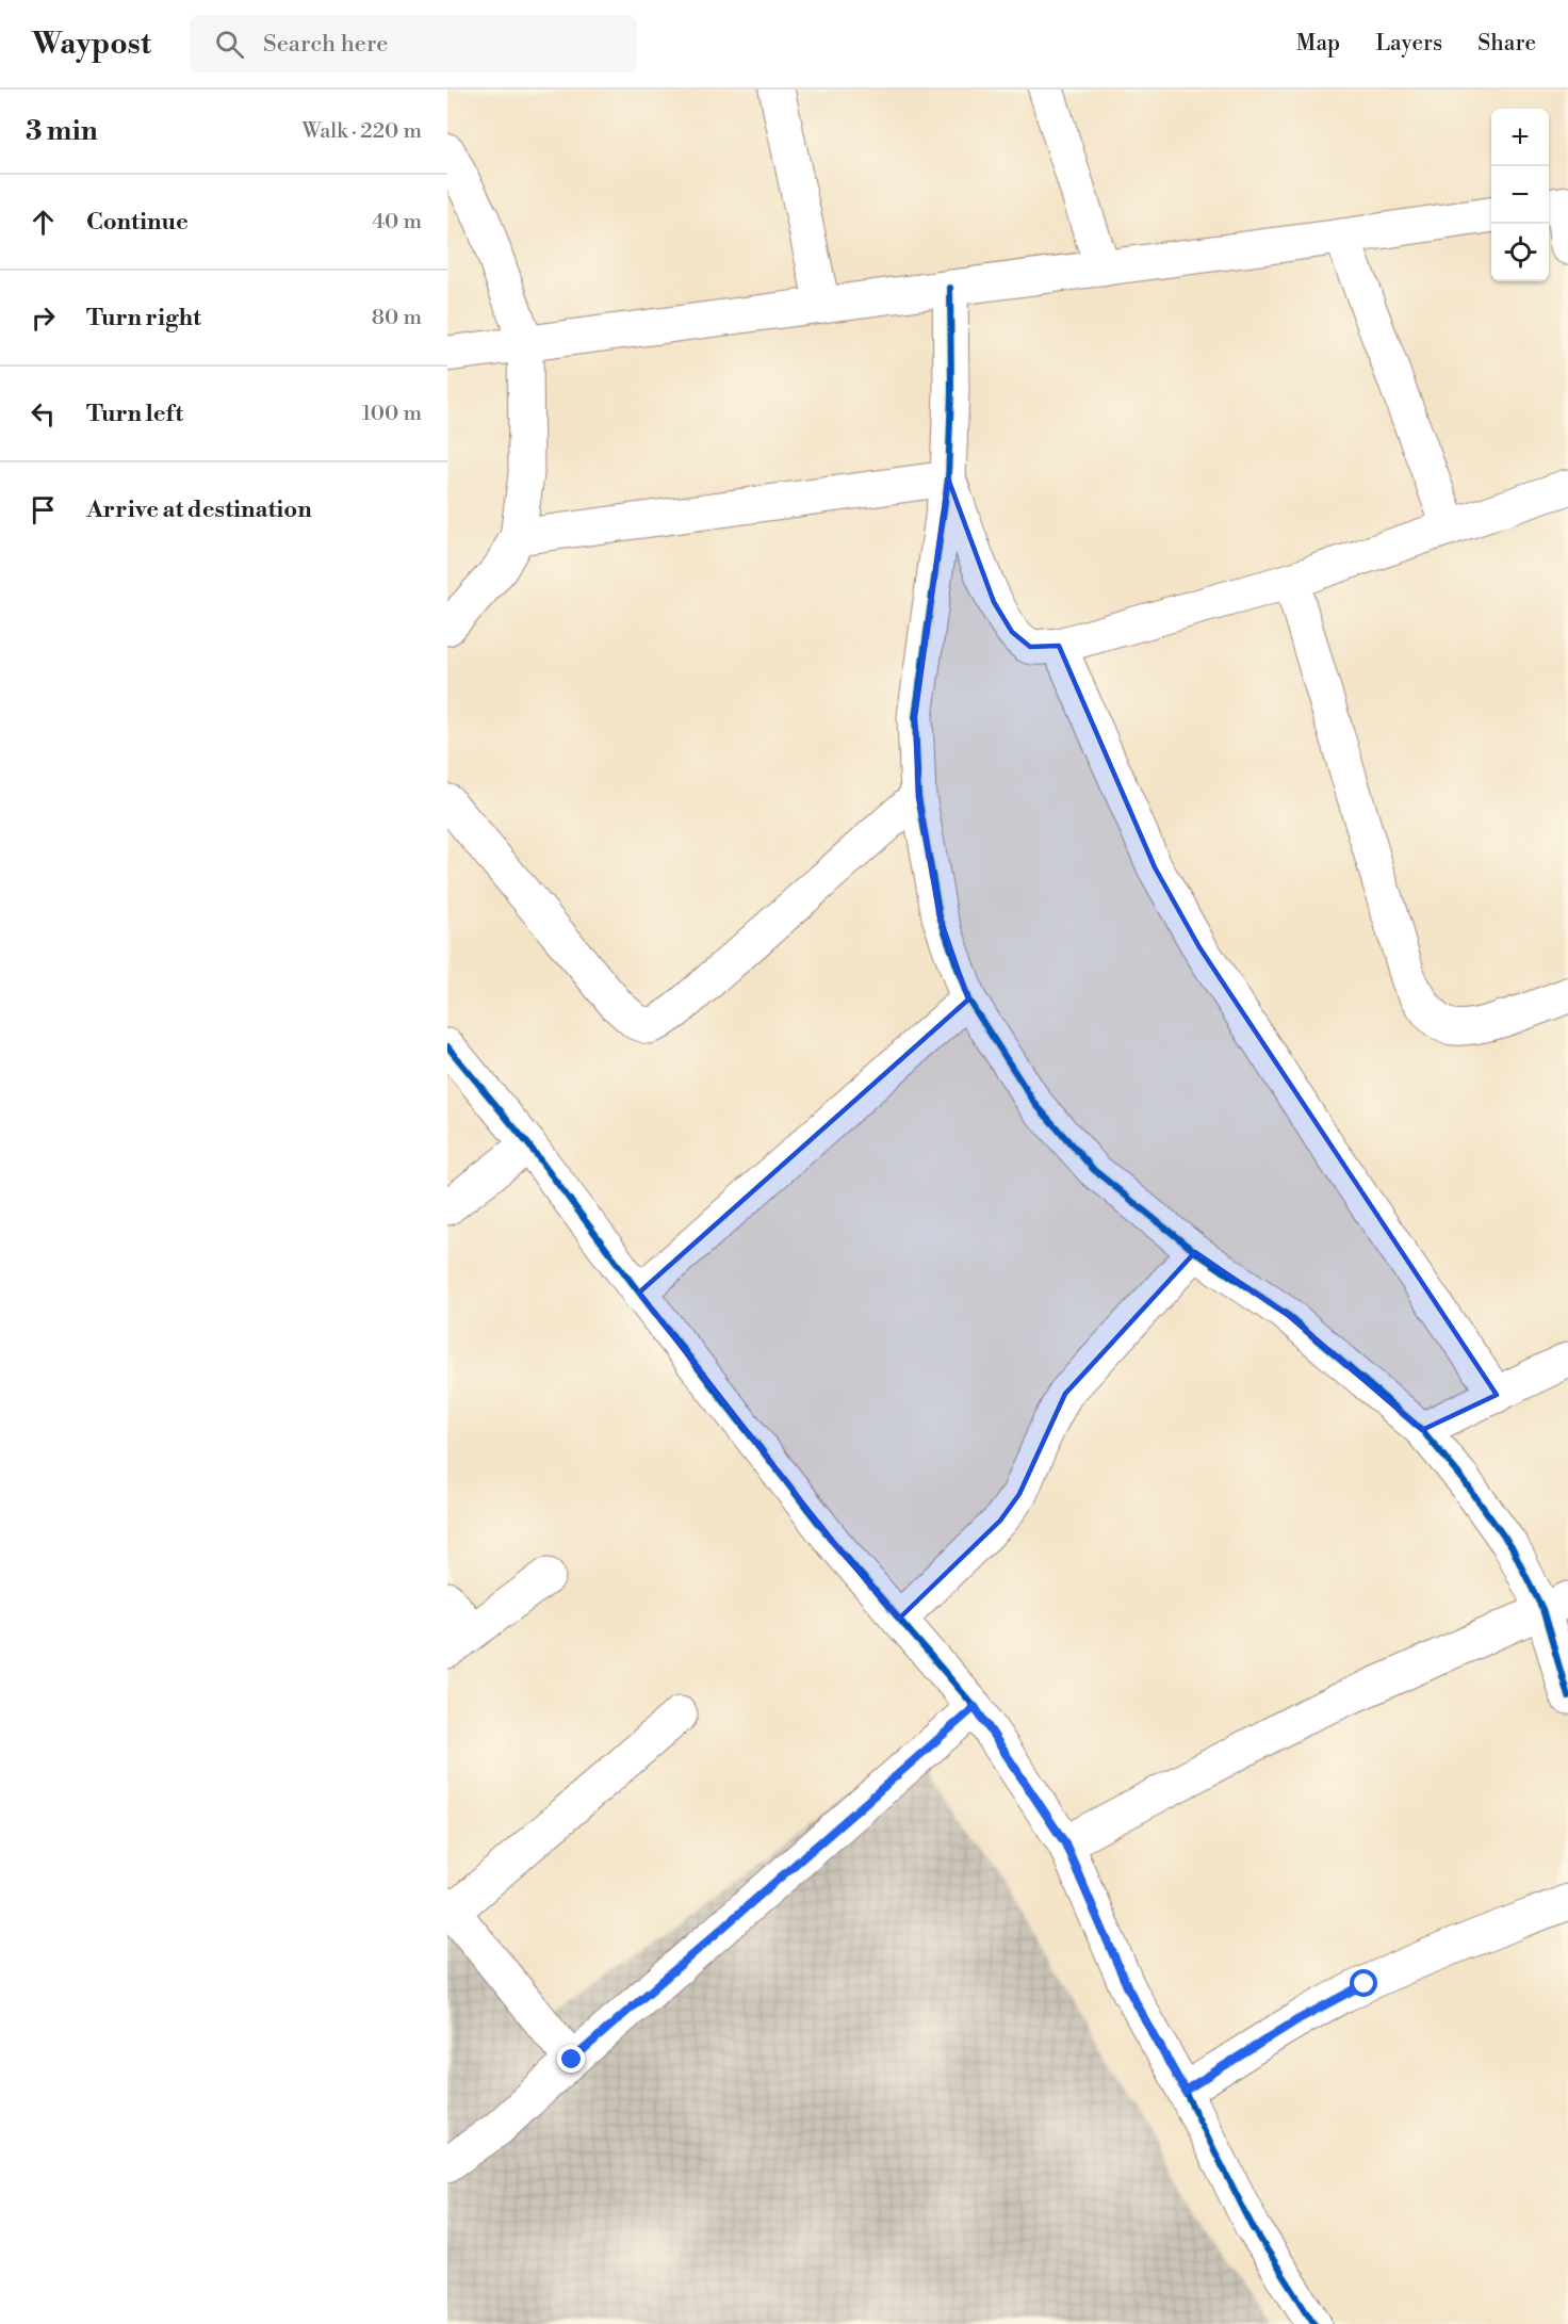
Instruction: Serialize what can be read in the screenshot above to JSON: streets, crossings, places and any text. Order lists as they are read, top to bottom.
{
  "page": {
    "header": "Waypost",
    "search": "Search here",
    "nav": ["Map", "Layers", "Share"],
    "heading": ["3 min", "Walk · 220 m"],
    "map_buttons": ["+", "−"],
    "list": [
      ["Continue", "40 m"],
      ["Turn right", "80 m"],
      ["Turn left", "100 m"],
      "Arrive at destination"
    ]
  }
}
